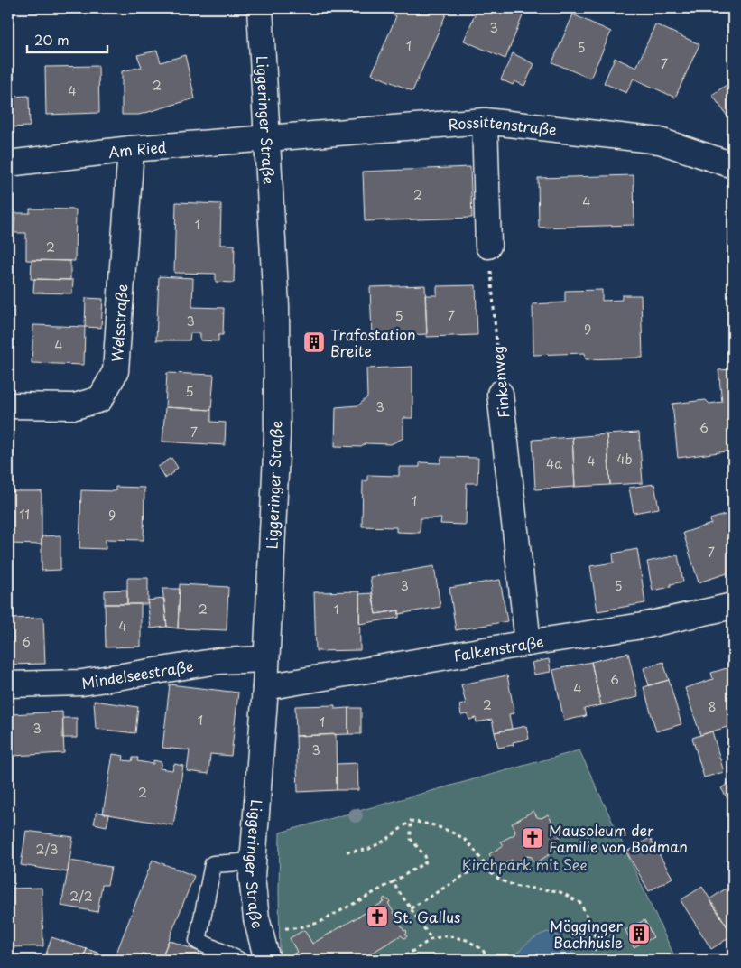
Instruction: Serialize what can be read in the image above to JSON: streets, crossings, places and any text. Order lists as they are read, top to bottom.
{
  "streets": {
    "street": [
      "Liggeringer Straße",
      "Rossittenstraße",
      "Am Ried",
      "Welsstraße",
      "Finkenweg",
      "Falkenstraße",
      "Mindelseestraße"
    ]
  },
  "crossings": [
    ["Liggeringer Straße", "Rossittenstraße"],
    ["Liggeringer Straße", "Am Ried"],
    ["Liggeringer Straße", "Falkenstraße"],
    ["Liggeringer Straße", "Mindelseestraße"],
    ["Rossittenstraße", "Am Ried"],
    ["Am Ried", "Welsstraße"],
    ["Finkenweg", "Falkenstraße"]
  ],
  "parks": ["Kirchpark mit See"],
  "places": {
    "building": ["Trafostation Breite", "Mögginger Bachhüsle"],
    "church": ["Mausoleum der Familie von Bodman", "St. Gallus"]
  },
  "house_numbers": [
    "3",
    "1",
    "5",
    "7",
    "2",
    "4",
    "2",
    "4",
    "1",
    "2",
    "5",
    "7",
    "3",
    "9",
    "4",
    "5",
    "3",
    "6",
    "7",
    "4b",
    "4",
    "4a",
    "1",
    "11",
    "9",
    "7",
    "3",
    "5",
    "2",
    "1",
    "4",
    "6",
    "6",
    "4",
    "2",
    "8",
    "1",
    "1",
    "3",
    "3",
    "2",
    "2/3",
    "2/2"
  ],
  "scale_bar": "20 m"
}
